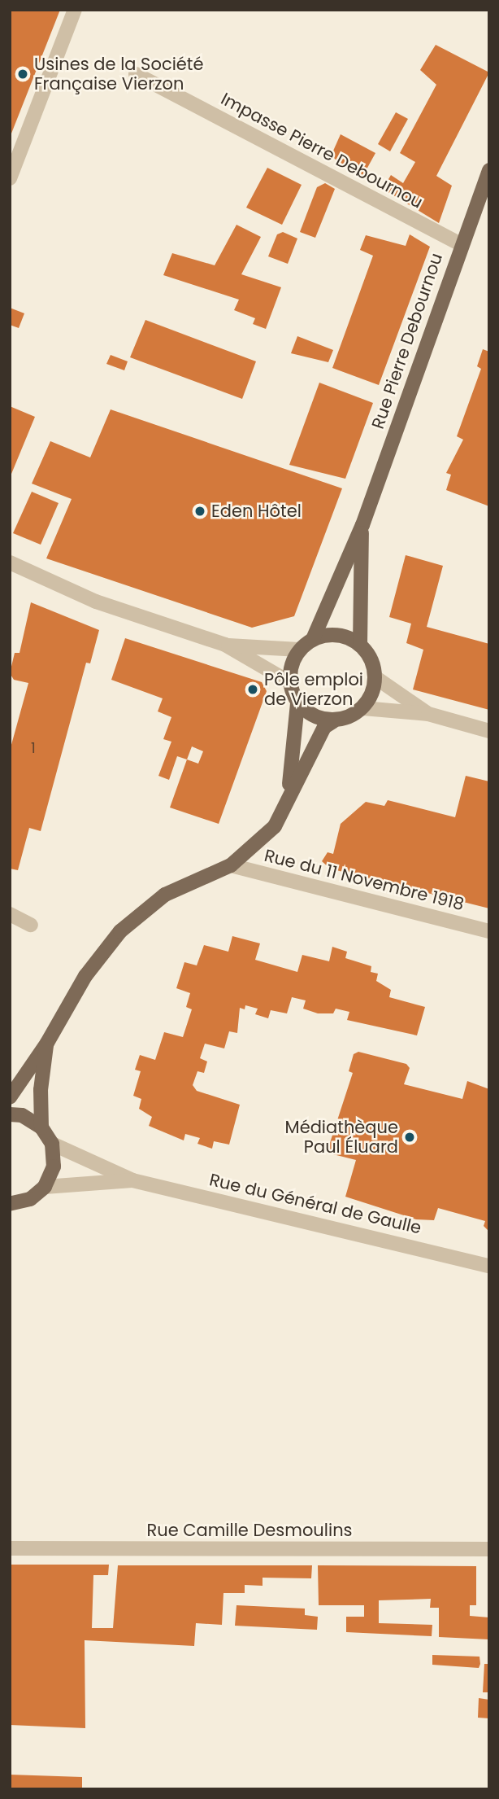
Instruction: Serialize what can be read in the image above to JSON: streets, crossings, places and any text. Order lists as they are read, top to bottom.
{
  "streets": {
    "main road": ["Rue Pierre Debournou"],
    "street": [
      "Impasse Pierre Debournou",
      "Rue du 11 Novembre 1918",
      "Rue du Général de Gaulle",
      "Rue Camille Desmoulins"
    ]
  },
  "crossings": [
    ["Impasse Pierre Debournou", "Rue Pierre Debournou"]
  ],
  "places": [
    "Usines de la Société Française Vierzon",
    "Eden Hôtel",
    "Pôle emploi de Vierzon",
    "Médiathèque Paul Éluard"
  ],
  "house_numbers": ["1"]
}
